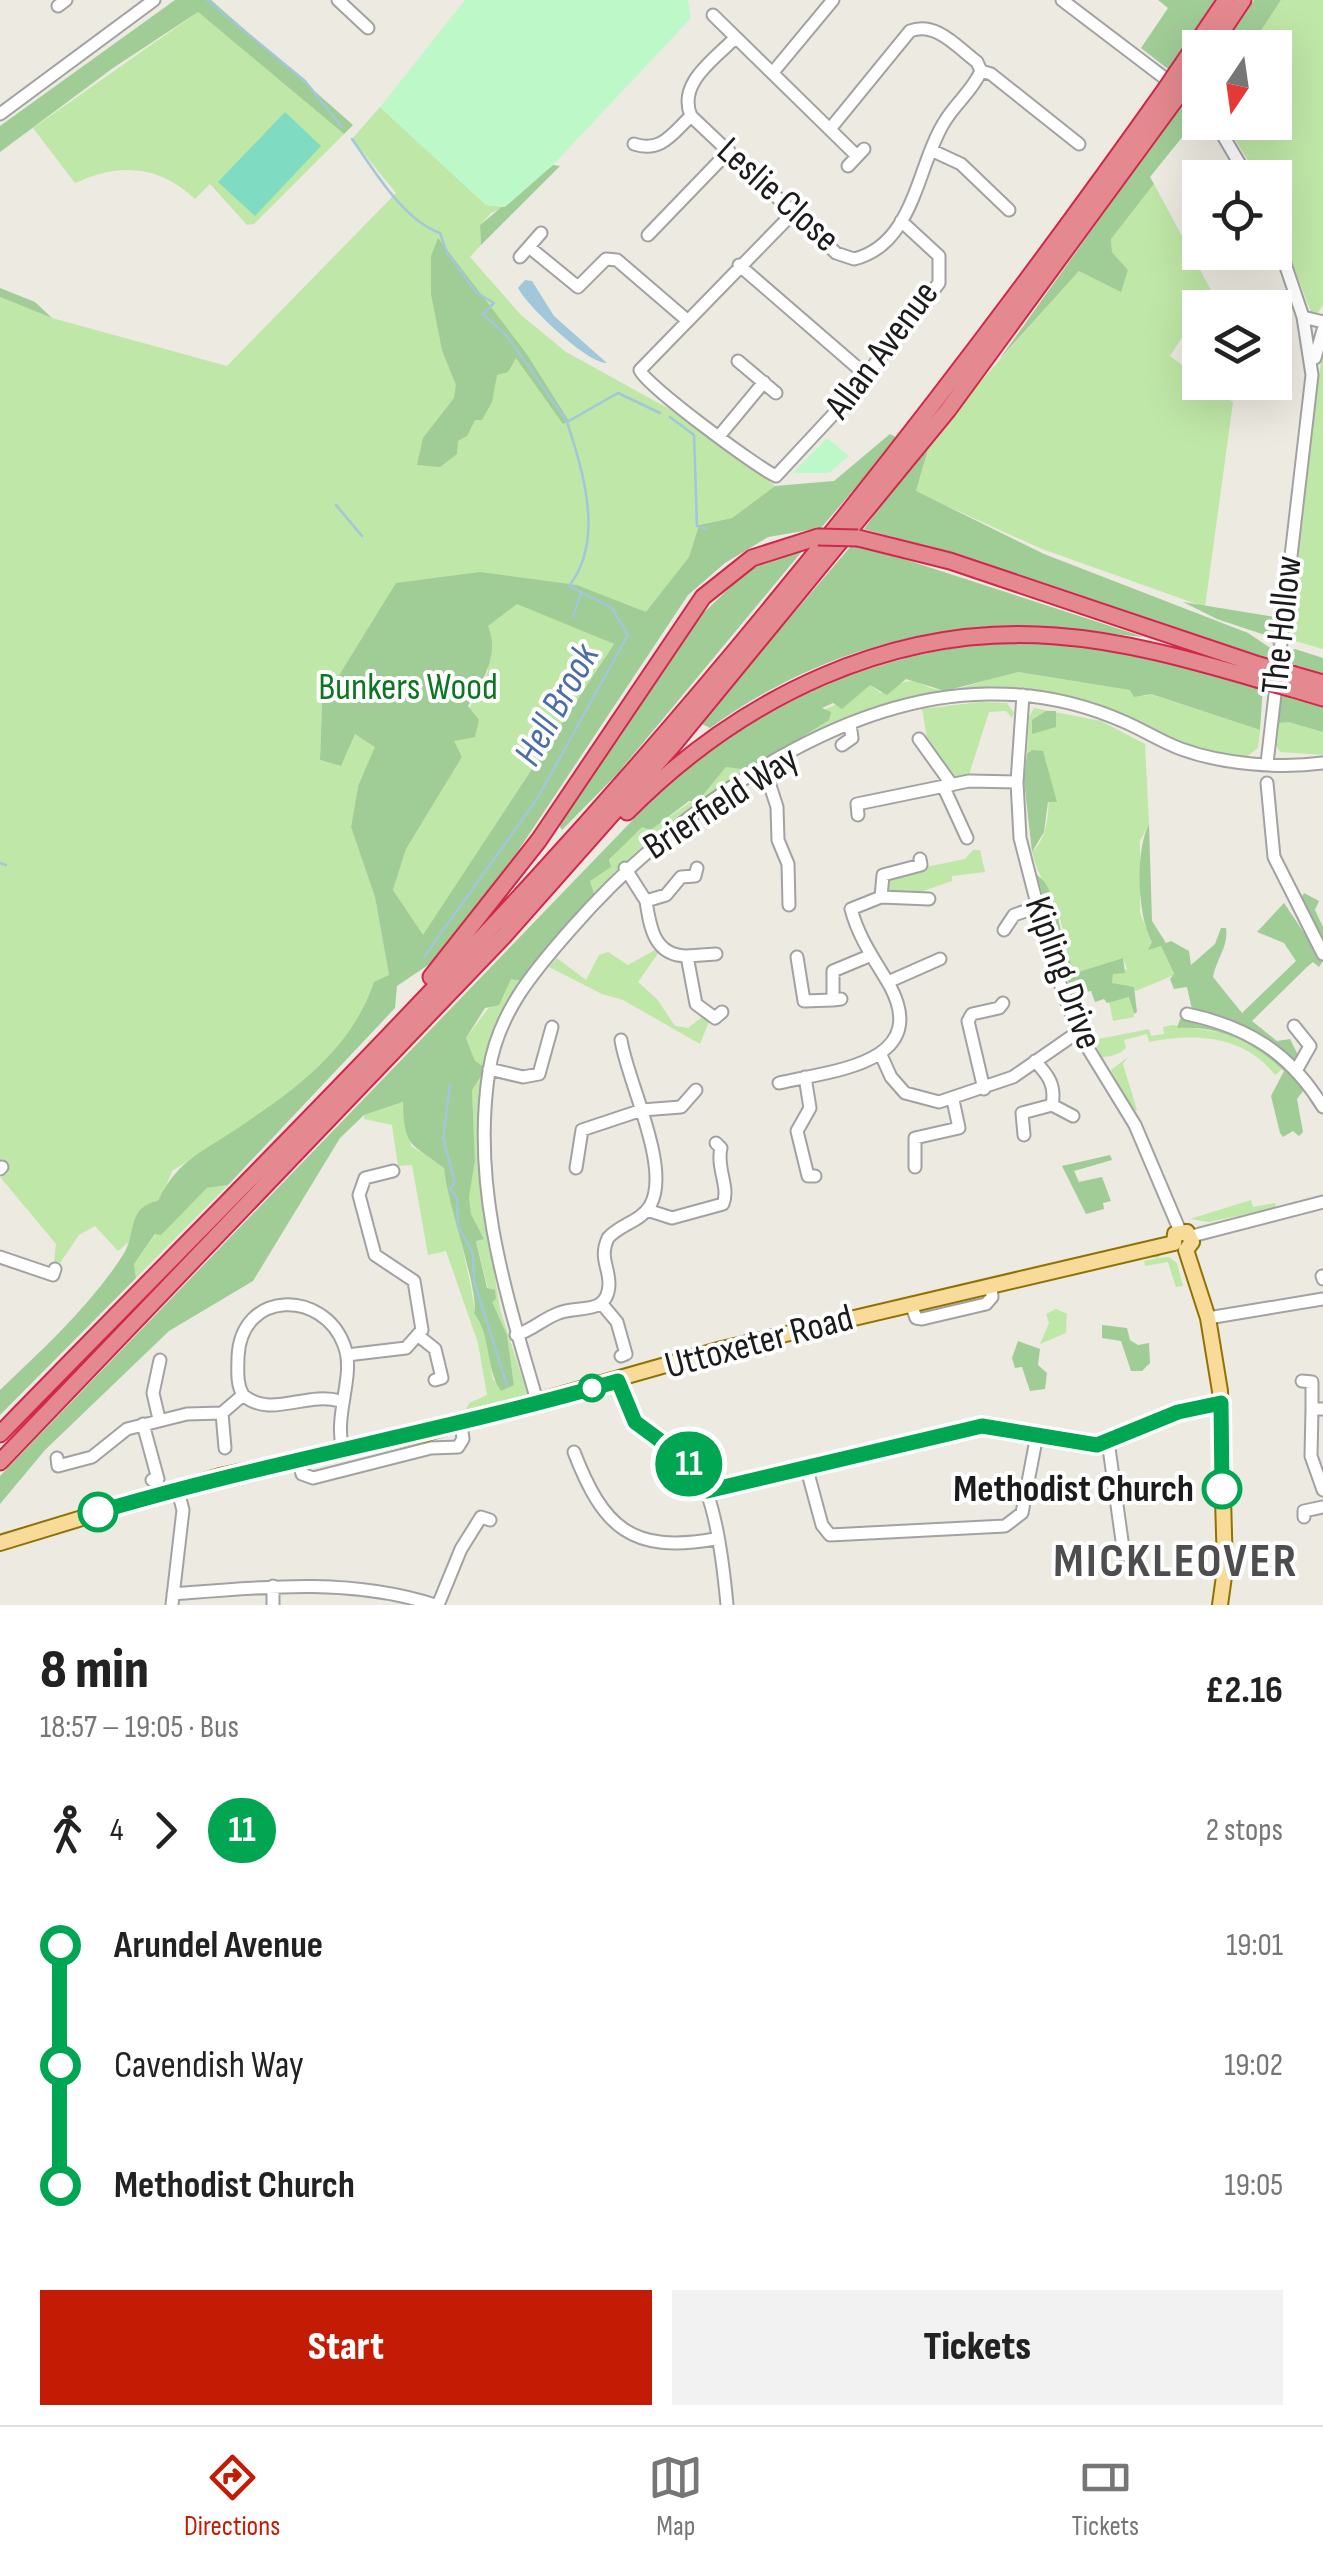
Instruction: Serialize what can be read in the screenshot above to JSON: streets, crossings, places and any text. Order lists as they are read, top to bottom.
{
  "streets": {
    "main road": ["Uttoxeter Road"],
    "street": [
      "Leslie Close",
      "Allan Avenue",
      "The Hollow",
      "Brierfield Way",
      "Kipling Drive"
    ]
  },
  "crossings": [
    ["Leslie Close", "Allan Avenue"],
    ["The Hollow", "Brierfield Way"],
    ["Brierfield Way", "Kipling Drive"],
    ["Brierfield Way", "Uttoxeter Road"],
    ["Kipling Drive", "Uttoxeter Road"]
  ],
  "districts": ["MICKLEOVER"],
  "water": ["Hell Brook"],
  "parks": ["Bunkers Wood"],
  "places": ["Methodist Church"],
  "lines": ["bus line 11"],
  "north": "bottom",
  "page": {
    "on_map": "11",
    "heading": ["8 min", "18:57 – 19:05 · Bus", "£2.16"],
    "legs": ["4", "11", "2 stops"],
    "list": [
      {
        "name": "Arundel Avenue",
        "value": "19:01"
      },
      {
        "name": "Cavendish Way",
        "value": "19:02"
      },
      {
        "name": "Methodist Church",
        "value": "19:05"
      }
    ],
    "buttons": ["Start", "Tickets"],
    "tabs": ["Directions", "Map", "Tickets"]
  }
}
